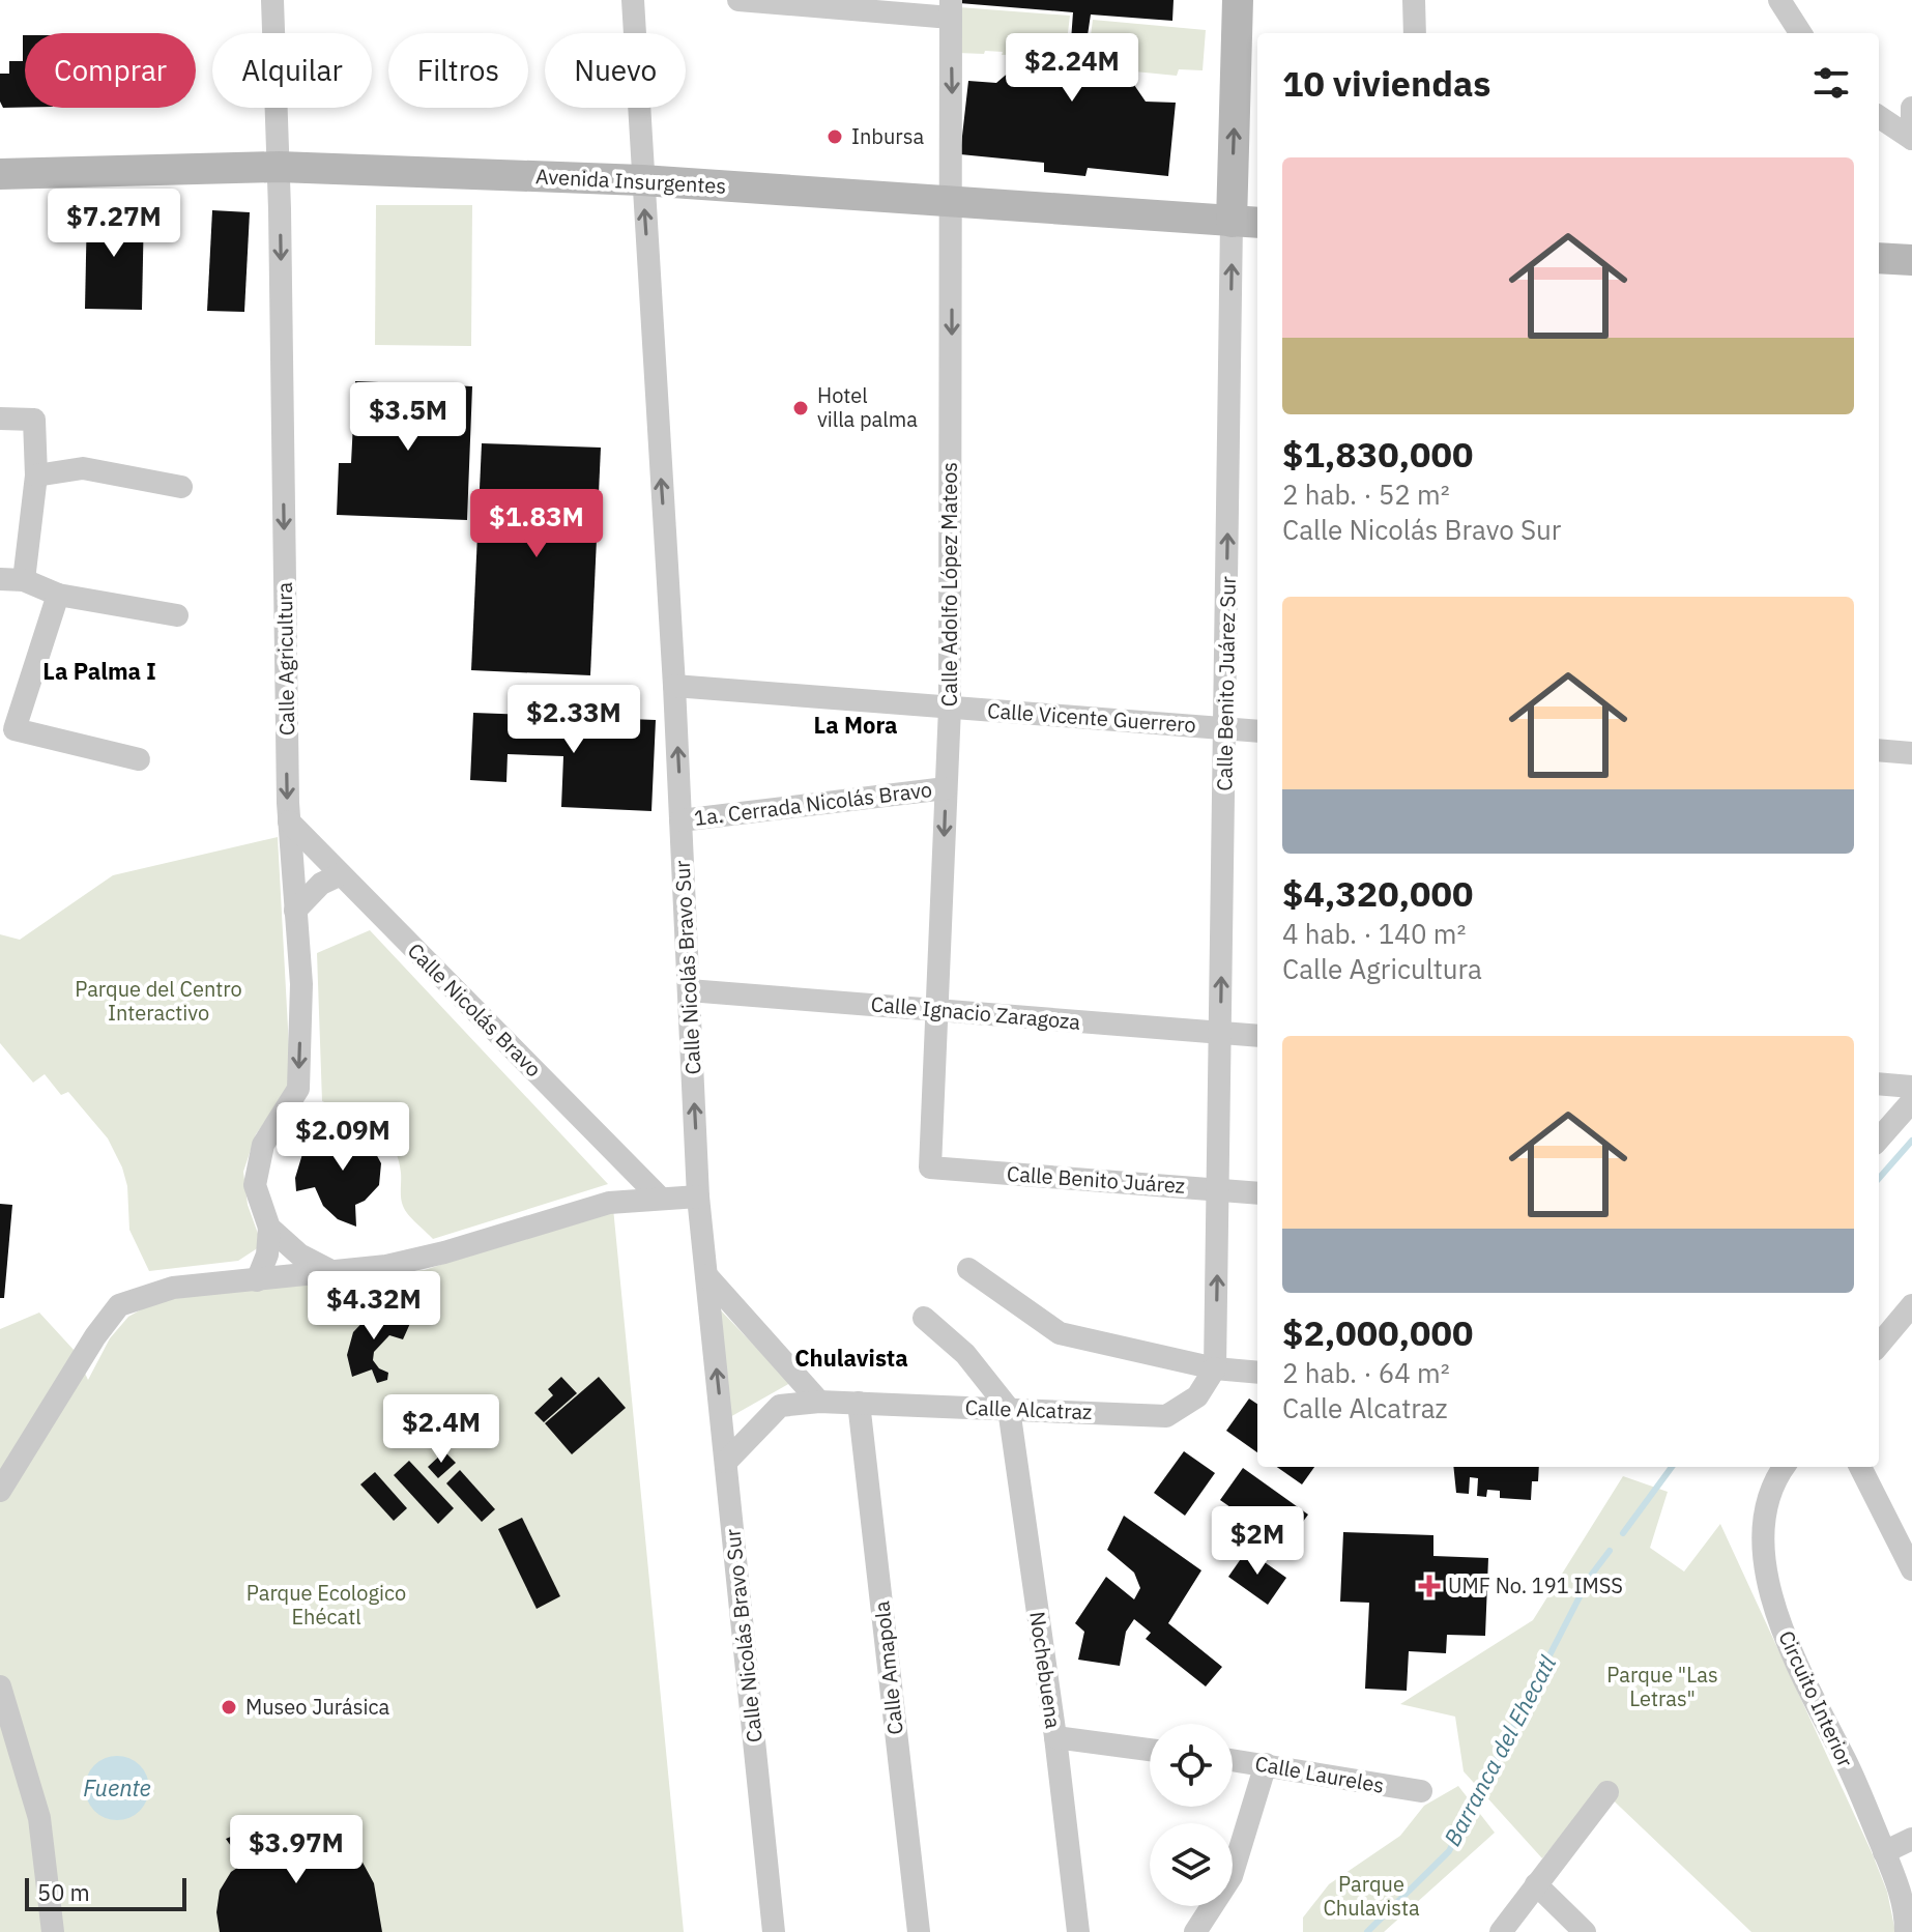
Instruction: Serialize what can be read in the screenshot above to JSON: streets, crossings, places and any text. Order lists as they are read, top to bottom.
{
  "streets": {
    "main road": ["Avenida Insurgentes", "Calle Benito Juárez Sur"],
    "street": [
      "Calle Adolfo López Mateos",
      "Calle Agricultura",
      "Calle Vicente Guerrero",
      "1a. Cerrada Nicolás Bravo",
      "Calle Nicolás Bravo Sur",
      "Calle Nicolás Bravo",
      "Calle Ignacio Zaragoza",
      "Calle Benito Juárez",
      "Calle Alcatraz",
      "Calle Amapola",
      "Nochebuena",
      "Circuito Interior",
      "Calle Laureles"
    ]
  },
  "crossings": [
    ["Avenida Insurgentes", "Calle Adolfo López Mateos"],
    ["Avenida Insurgentes", "Calle Agricultura"],
    ["Avenida Insurgentes", "Calle Benito Juárez Sur"],
    ["Avenida Insurgentes", "Calle Nicolás Bravo Sur"],
    ["Calle Adolfo López Mateos", "Calle Vicente Guerrero"],
    ["Calle Adolfo López Mateos", "1a. Cerrada Nicolás Bravo"],
    ["Calle Adolfo López Mateos", "Calle Ignacio Zaragoza"],
    ["Calle Adolfo López Mateos", "Calle Benito Juárez"],
    ["Calle Agricultura", "Calle Nicolás Bravo"],
    ["Calle Benito Juárez Sur", "Calle Vicente Guerrero"],
    ["Calle Benito Juárez Sur", "Calle Ignacio Zaragoza"],
    ["Calle Benito Juárez Sur", "Calle Benito Juárez"],
    ["Calle Benito Juárez Sur", "Calle Alcatraz"],
    ["Calle Vicente Guerrero", "Calle Nicolás Bravo Sur"],
    ["1a. Cerrada Nicolás Bravo", "Calle Nicolás Bravo Sur"],
    ["Calle Nicolás Bravo Sur", "Calle Ignacio Zaragoza"],
    ["Calle Nicolás Bravo Sur", "Calle Alcatraz"],
    ["Calle Alcatraz", "Calle Amapola"],
    ["Calle Alcatraz", "Nochebuena"]
  ],
  "one_way": [
    "Calle Adolfo López Mateos",
    "Calle Agricultura",
    "Calle Benito Juárez Sur",
    "Calle Nicolás Bravo Sur"
  ],
  "districts": ["La Palma I", "La Mora", "Chulavista"],
  "water": ["Barranca del Ehecatl", "Fuente"],
  "parks": [
    "Parque del Centro Interactivo",
    "Parque Ecologico Ehécatl",
    "Parque \"Las Letras\"",
    "Parque Chulavista"
  ],
  "places": {
    "other": ["Inbursa", "Hotel villa palma", "Museo Jurásica"],
    "health": ["UMF No. 191 IMSS"]
  },
  "scale_bar": "50 m",
  "page": {
    "price": [
      "$2.24M",
      "$7.27M",
      "$3.5M",
      "$1.83M",
      "$2.33M",
      "$2.09M",
      "$4.32M",
      "$2.4M",
      "$2M",
      "$3.97M"
    ],
    "chip": [
      "Comprar",
      "Alquilar",
      "Filtros",
      "Nuevo"
    ],
    "heading": "10 viviendas",
    "list": [
      {
        "name": "$1,830,000",
        "note": "2 hab. · 52 m² · Calle Nicolás Bravo Sur"
      },
      {
        "name": "$4,320,000",
        "note": "4 hab. · 140 m² · Calle Agricultura"
      },
      {
        "name": "$2,000,000",
        "note": "2 hab. · 64 m² · Calle Alcatraz"
      }
    ],
    "scale": "50 m"
  }
}
